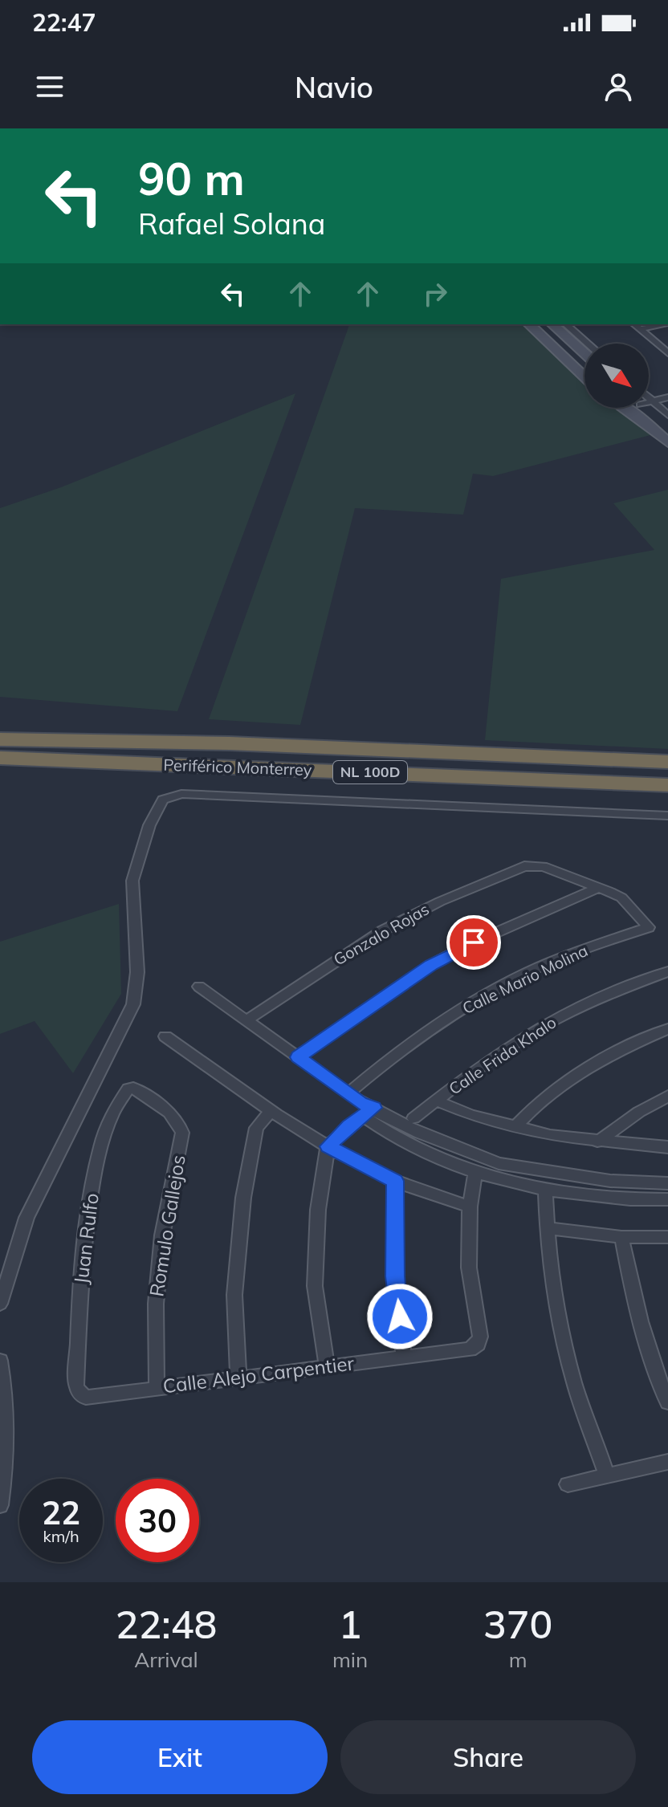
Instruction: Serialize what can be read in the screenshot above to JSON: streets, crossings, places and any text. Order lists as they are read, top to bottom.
{
  "streets": {
    "highway": ["Periférico Monterrey", "NL 100D"],
    "street": [
      "Gonzalo Rojas",
      "Calle Mario Molina",
      "Calle Frida Khalo",
      "Romulo Gallejos",
      "Juan Rulfo",
      "Calle Alejo Carpentier"
    ]
  },
  "crossings": [
    ["Gonzalo Rojas", "Calle Mario Molina"],
    ["Romulo Gallejos", "Juan Rulfo"],
    ["Romulo Gallejos", "Calle Alejo Carpentier"],
    ["Juan Rulfo", "Calle Alejo Carpentier"]
  ],
  "north": "bottom right",
  "page": {
    "status": "22:47",
    "header": "Navio",
    "turn": ["90 m", "Rafael Solana"],
    "speed": "22 km/h",
    "limit": "30",
    "eta": [
      "22:48",
      "Arrival",
      "1",
      "min",
      "370",
      "m"
    ],
    "buttons": ["Exit", "Share"]
  }
}
